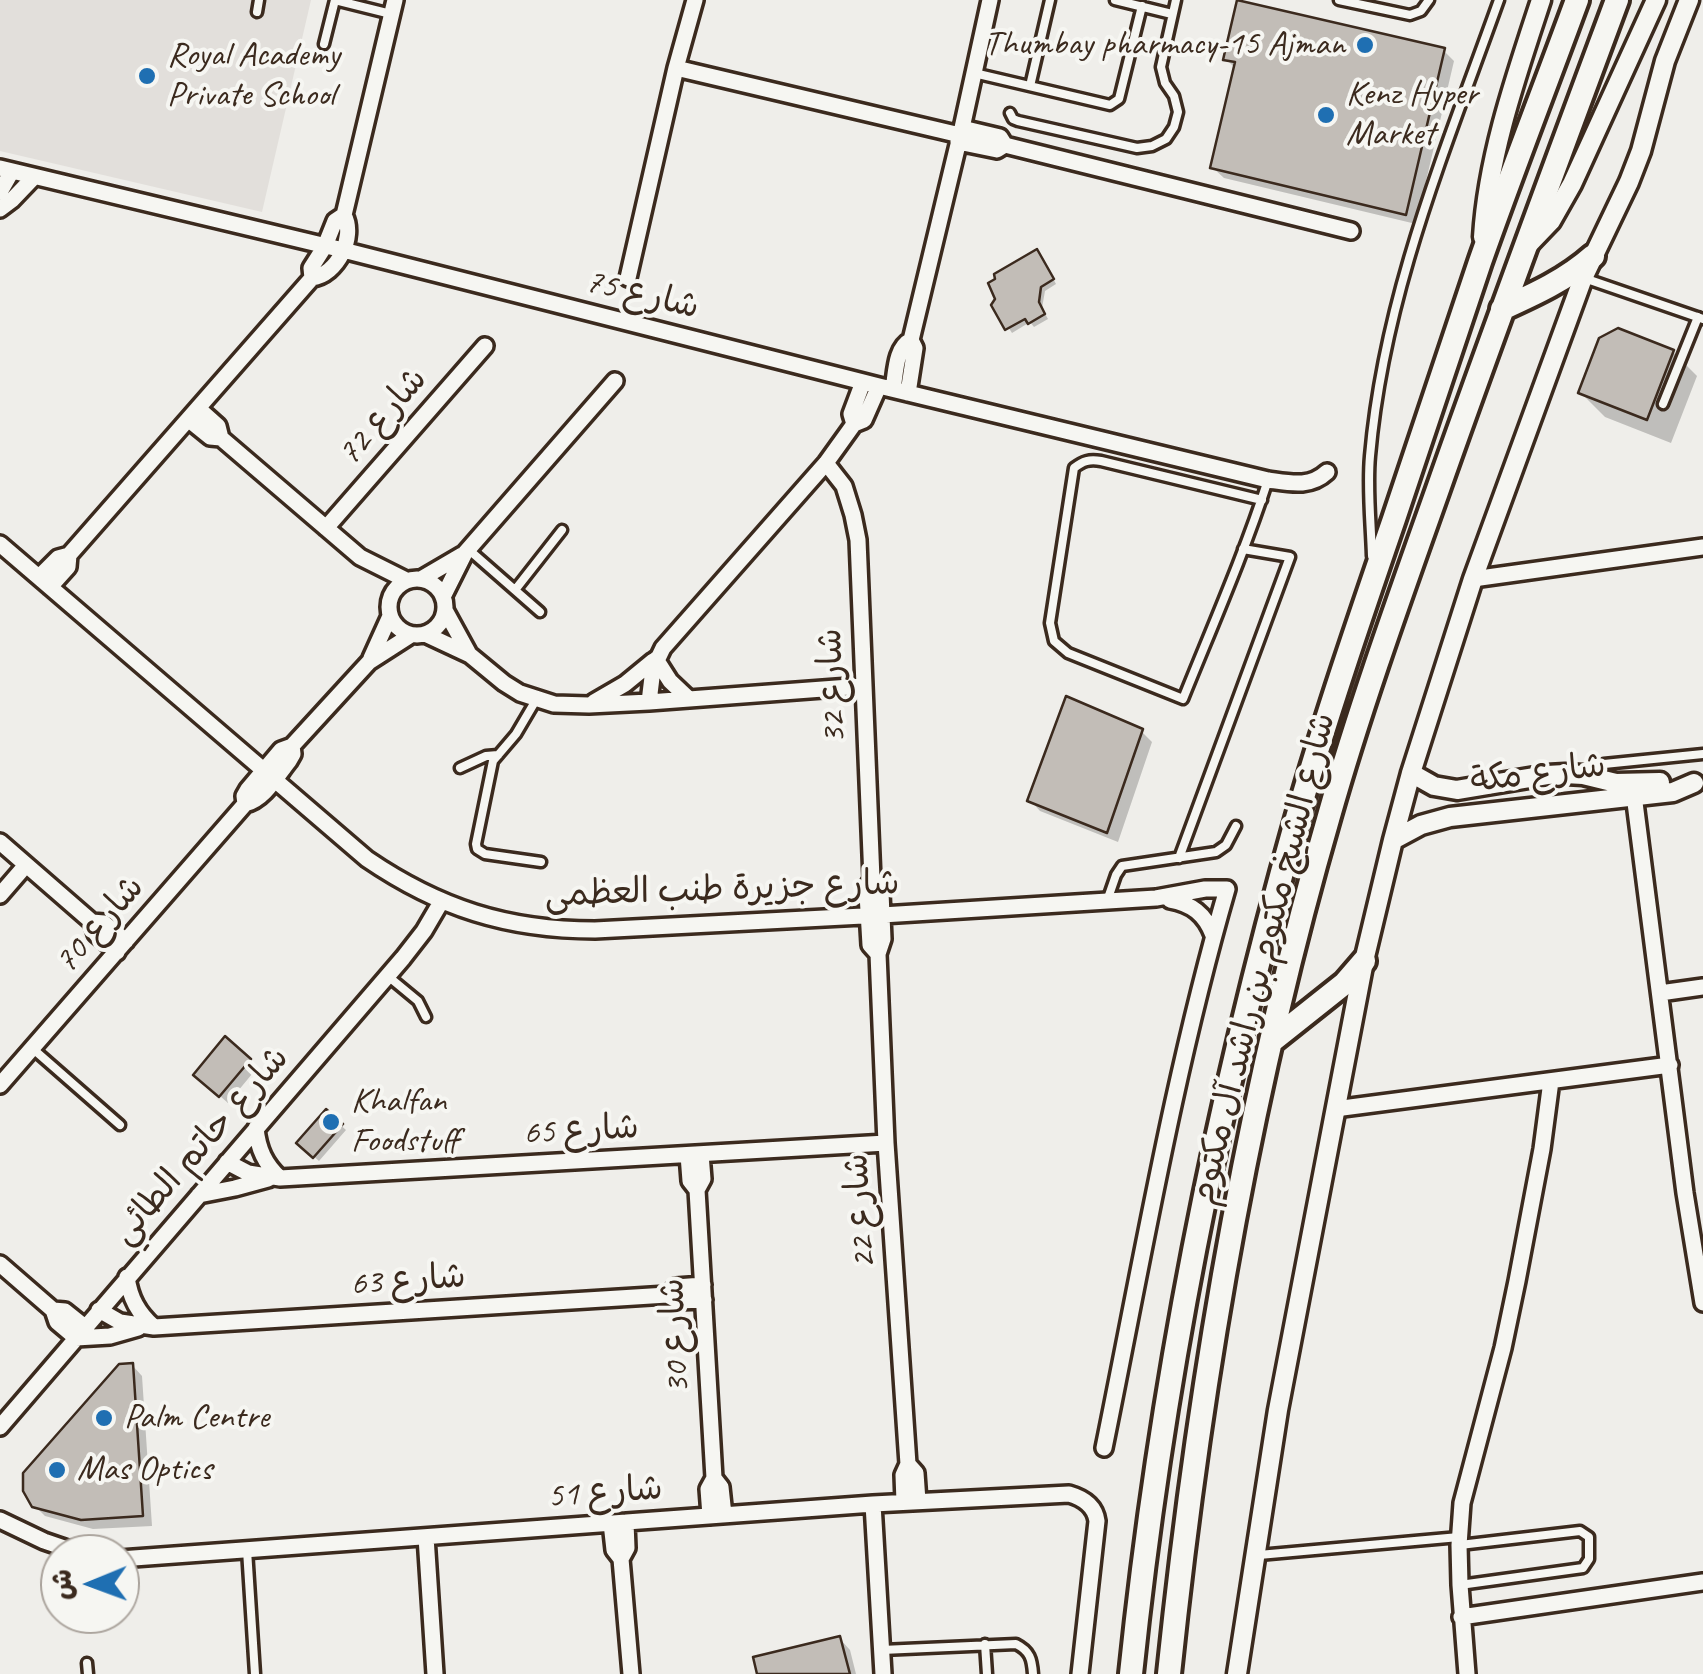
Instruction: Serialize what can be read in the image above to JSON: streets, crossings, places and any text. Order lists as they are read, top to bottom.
{
  "streets": {
    "main road": ["شارع الشيخ مكتوم بن راشد آل مكتوم"],
    "street": [
      "شارع 75",
      "شارع 72",
      "شارع 32",
      "شارع مكة",
      "شارع جزيرة طنب العظمى",
      "شارع 70",
      "شارع 65",
      "شارع حاتم الطائي",
      "شارع 22",
      "شارع 63",
      "شارع 30",
      "شارع 51"
    ]
  },
  "crossings": [
    ["شارع 32", "شارع جزيرة طنب العظمى"],
    ["شارع 32", "شارع 22"],
    ["شارع جزيرة طنب العظمى", "شارع 70"],
    ["شارع جزيرة طنب العظمى", "شارع حاتم الطائي"],
    ["شارع جزيرة طنب العظمى", "شارع 22"],
    ["شارع 65", "شارع حاتم الطائي"],
    ["شارع 65", "شارع 22"],
    ["شارع 65", "شارع 30"],
    ["شارع حاتم الطائي", "شارع 63"],
    ["شارع 22", "شارع 51"],
    ["شارع 63", "شارع 30"],
    ["شارع 30", "شارع 51"]
  ],
  "places": [
    "Thumbay pharmacy-15 Ajman",
    "Royal Academy Private School",
    "Kenz Hyper Market",
    "Khalfan Foodstuff",
    "Palm Centre",
    "Mas Optics"
  ],
  "north": "left"
}
